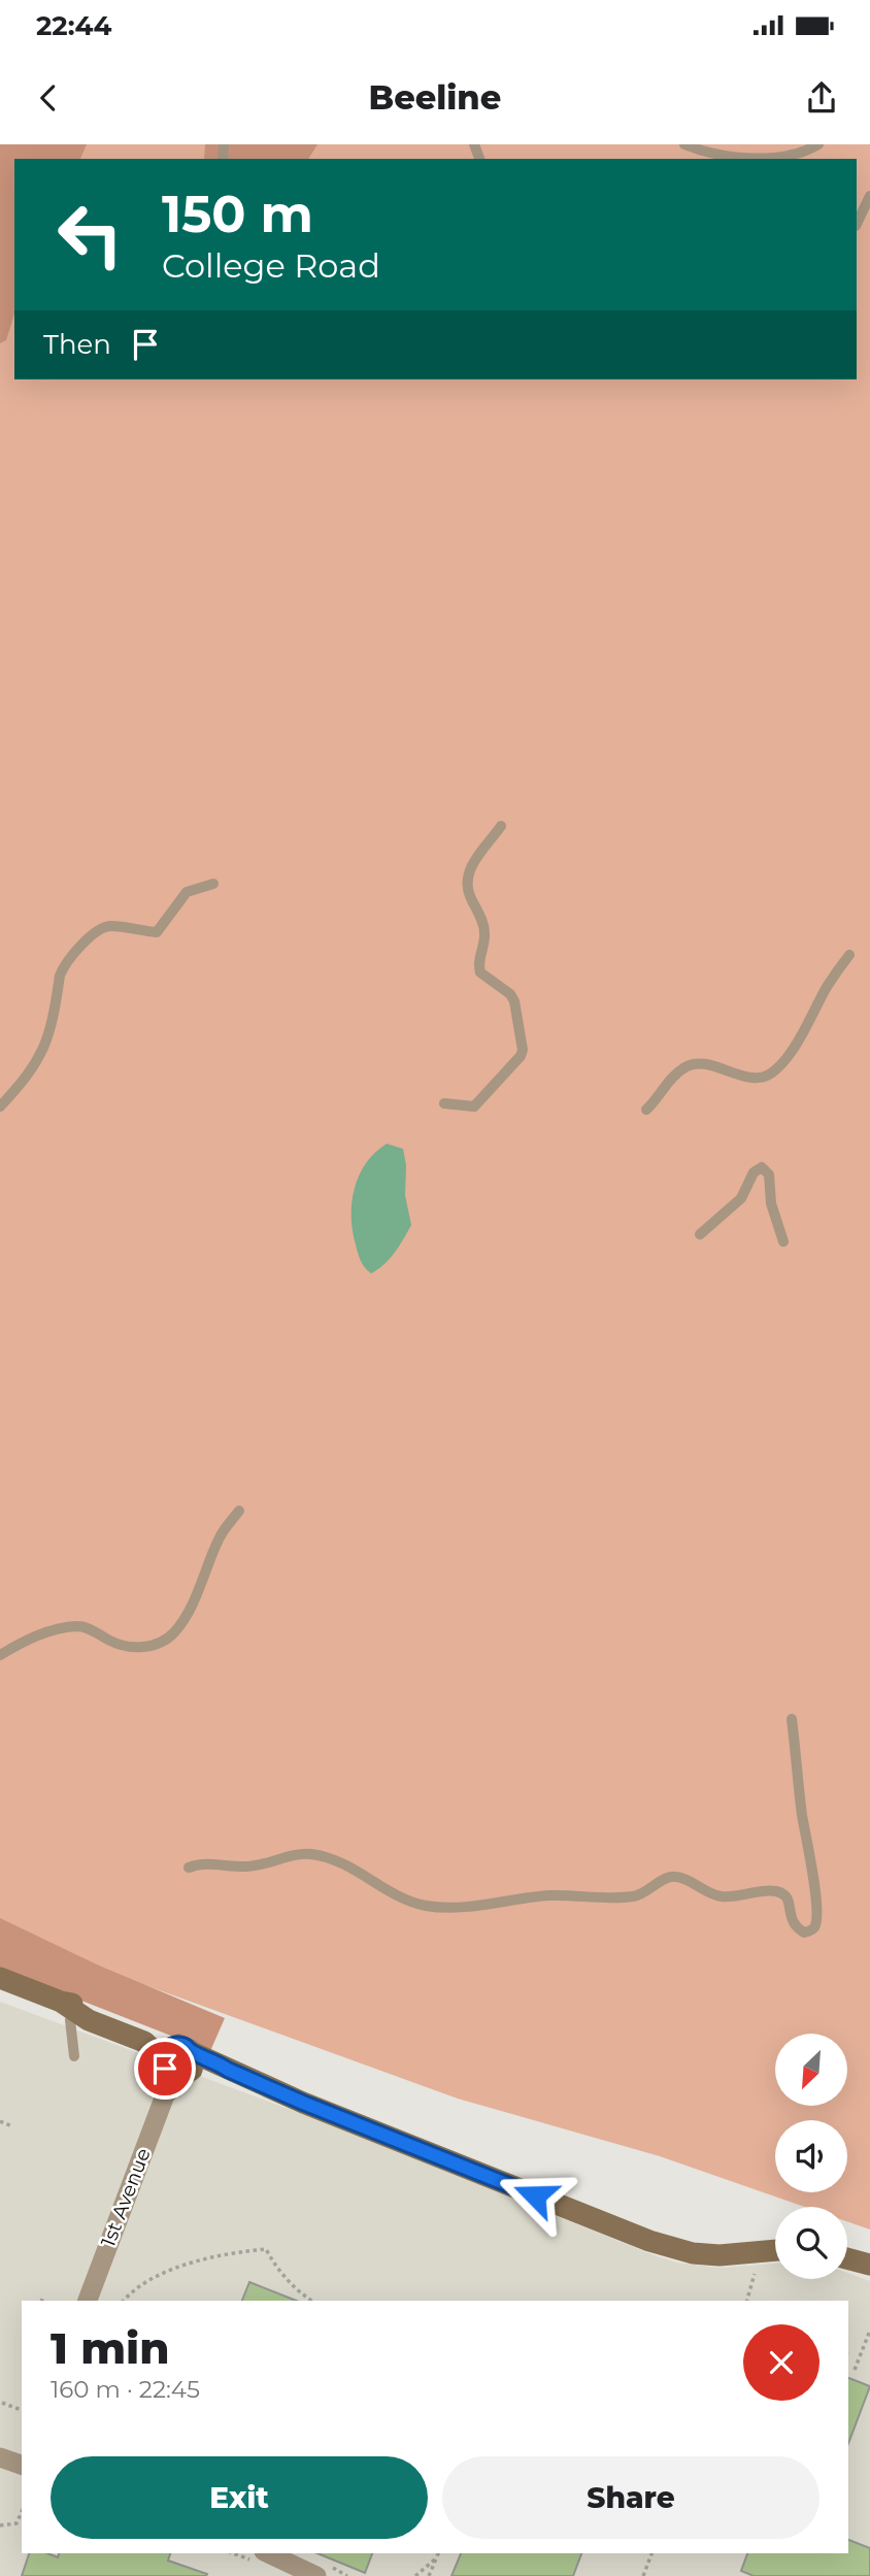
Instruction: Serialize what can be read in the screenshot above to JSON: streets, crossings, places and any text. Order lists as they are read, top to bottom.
{
  "streets": {
    "street": ["1st Avenue"]
  },
  "north": "bottom left",
  "page": {
    "status": "22:44",
    "header": "Beeline",
    "turn": ["150 m", "College Road"],
    "then": "Then",
    "heading": ["1 min", "160 m · 22:45"],
    "buttons": ["Exit", "Share"]
  }
}
